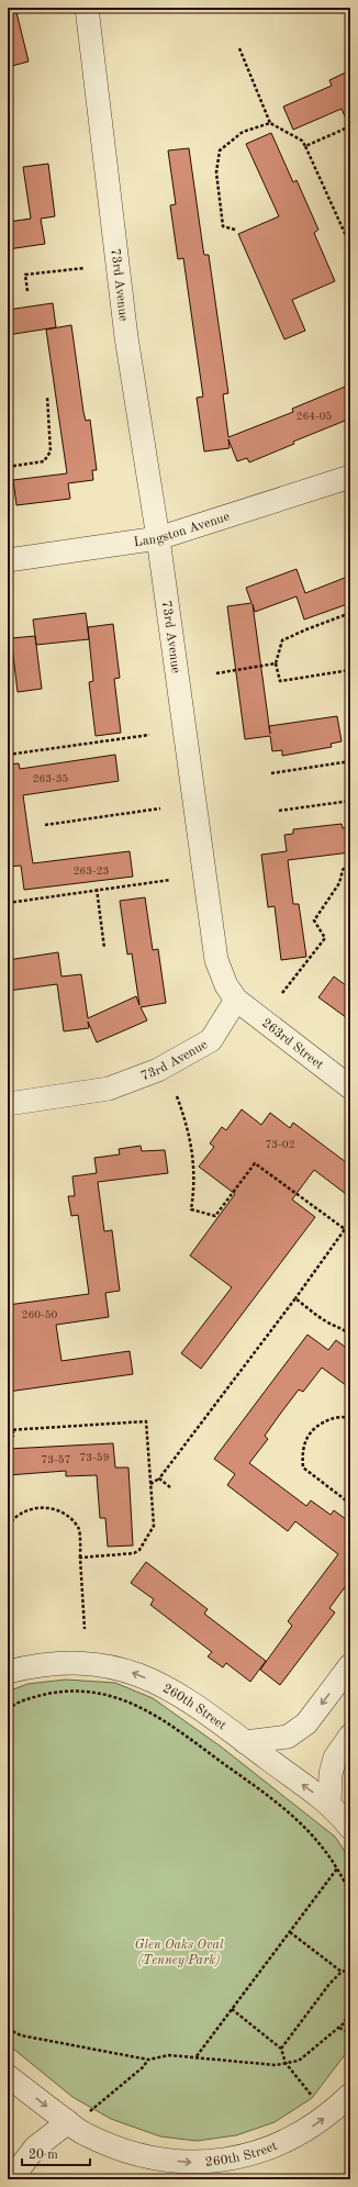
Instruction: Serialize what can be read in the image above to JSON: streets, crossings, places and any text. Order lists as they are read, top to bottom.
{
  "streets": {
    "street": [
      "73rd Avenue",
      "Langston Avenue",
      "263rd Street",
      "260th Street"
    ]
  },
  "crossings": [
    ["73rd Avenue", "Langston Avenue"],
    ["73rd Avenue", "263rd Street"]
  ],
  "parks": ["Glen Oaks Oval (Tenney Park)"],
  "house_numbers": [
    "264-05",
    "263-35",
    "263-23",
    "73-02",
    "260-50",
    "73-59",
    "73-57"
  ],
  "scale_bar": "20 m"
}
